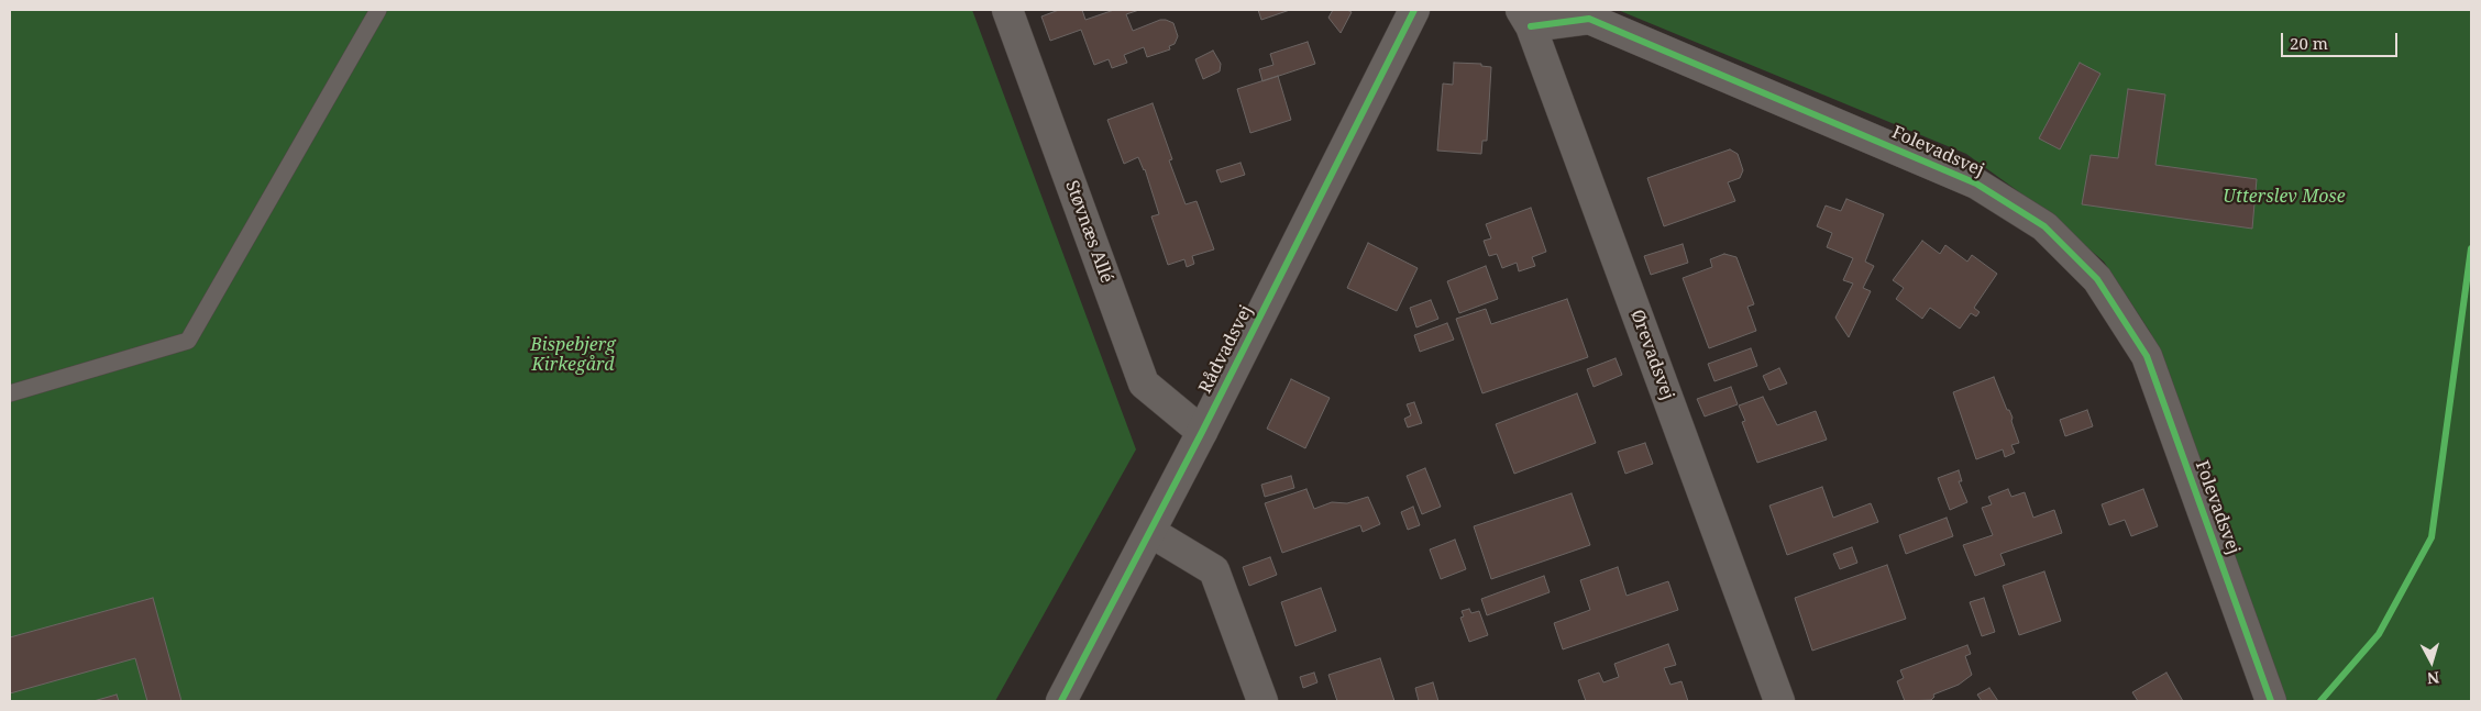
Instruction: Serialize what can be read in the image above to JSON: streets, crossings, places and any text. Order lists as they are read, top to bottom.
{
  "streets": {
    "street": [
      "Folevadsvej",
      "Støvnæs Allé",
      "Rådvadsvej",
      "Ørevadsvej"
    ]
  },
  "crossings": [
    ["Folevadsvej", "Ørevadsvej"],
    ["Støvnæs Allé", "Rådvadsvej"]
  ],
  "parks": ["Utterslev Mose", "Bispebjerg Kirkegård"],
  "scale_bar": "20 m",
  "north": "bottom"
}
